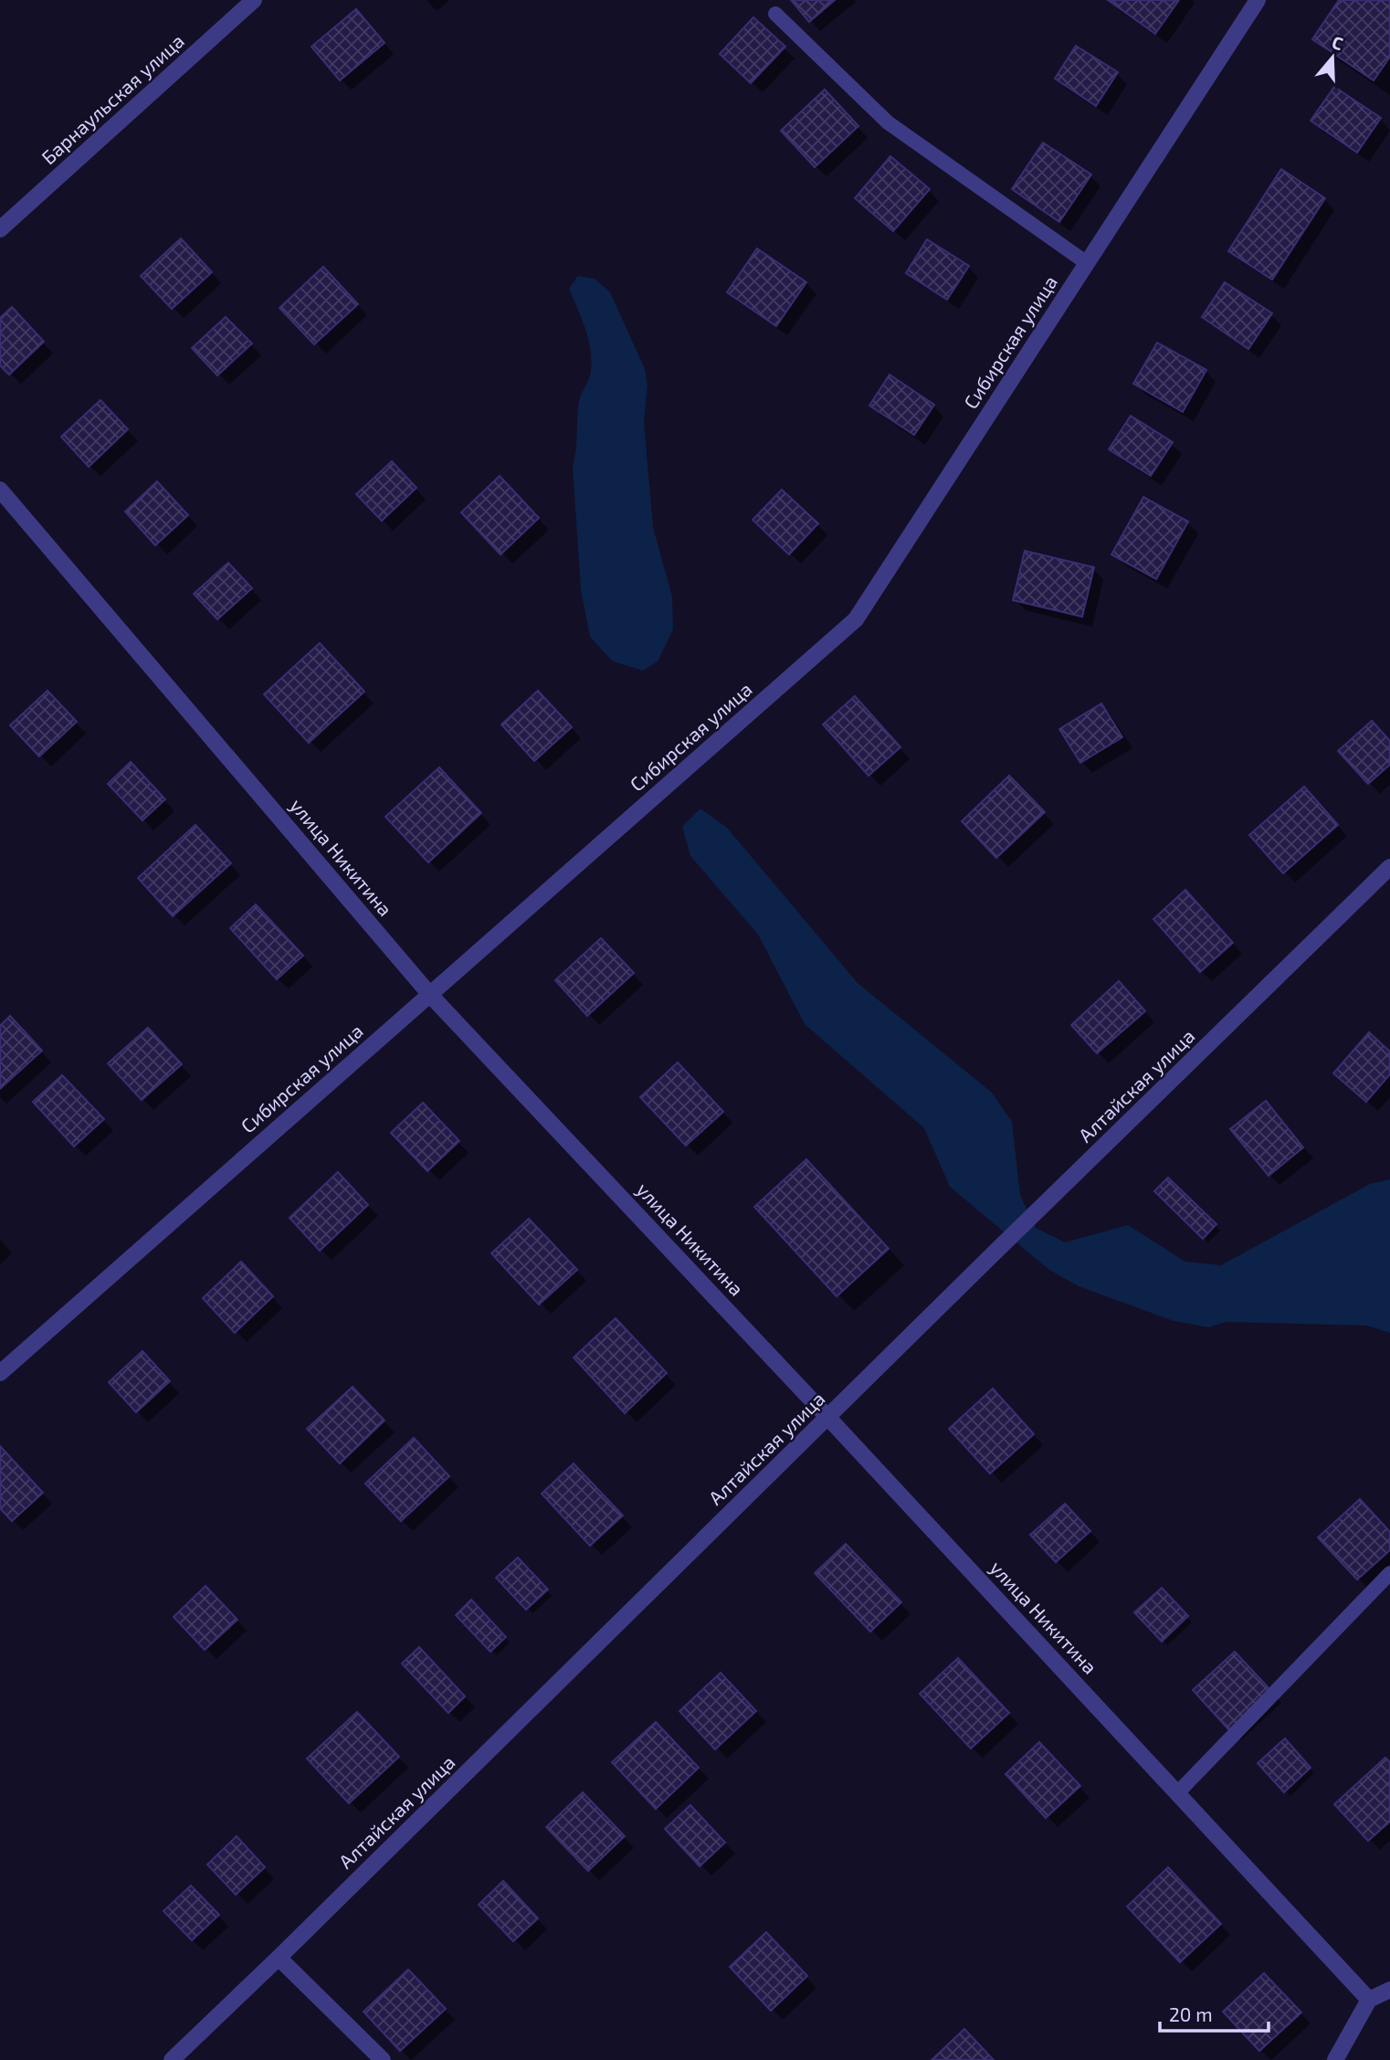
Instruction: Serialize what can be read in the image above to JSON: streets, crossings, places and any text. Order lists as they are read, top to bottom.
{
  "streets": {
    "street": [
      "Барнаульская улица",
      "Сибирская улица",
      "улица Никитина",
      "Алтайская улица"
    ]
  },
  "crossings": [
    ["Сибирская улица", "улица Никитина"],
    ["улица Никитина", "Алтайская улица"]
  ],
  "scale_bar": "20 m",
  "north": "top"
}
